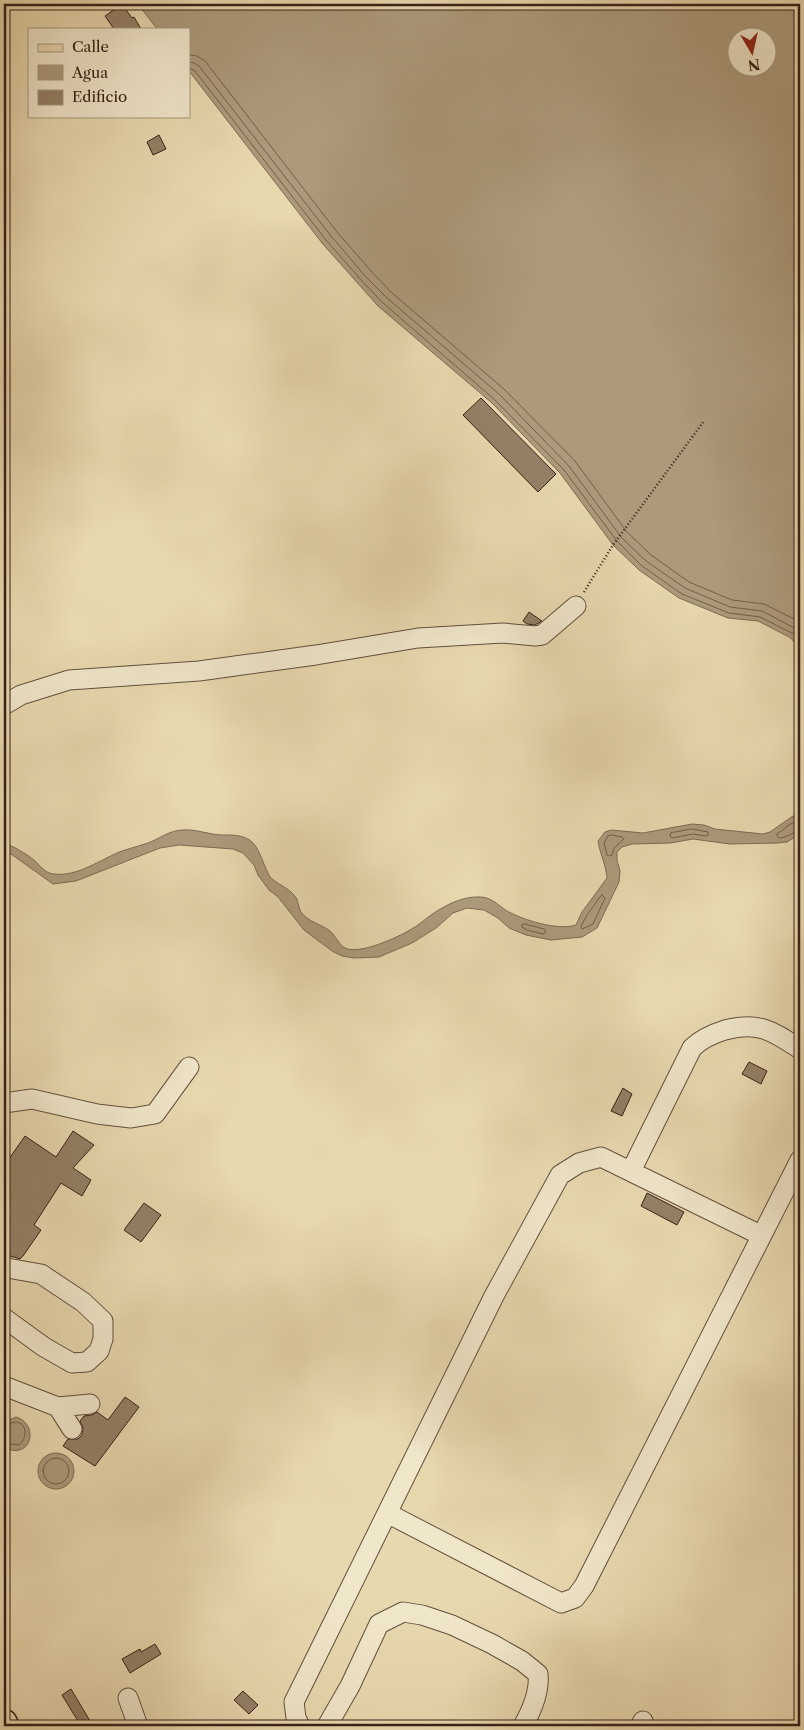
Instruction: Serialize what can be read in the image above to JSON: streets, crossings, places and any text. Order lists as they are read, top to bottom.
{
  "legend": ["Calle", "Agua", "Edificio"],
  "north": "bottom"
}
